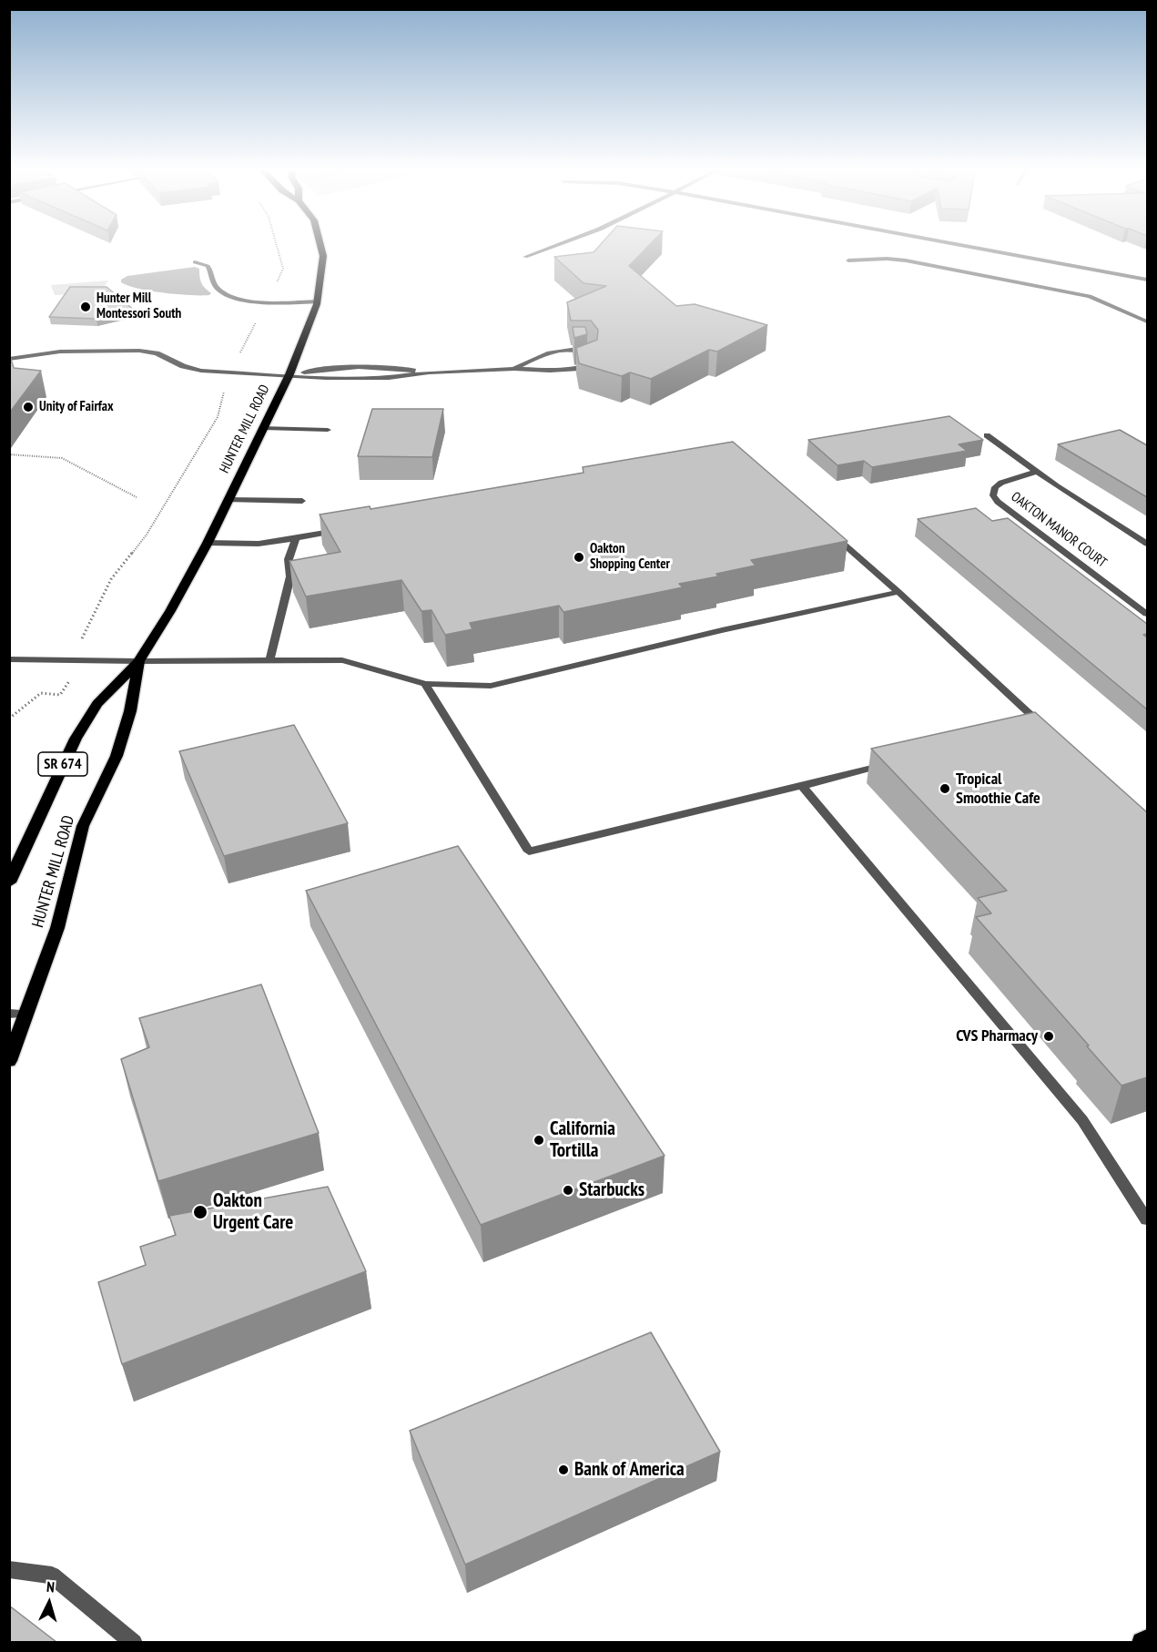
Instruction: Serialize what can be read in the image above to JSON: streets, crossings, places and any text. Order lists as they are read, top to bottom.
{
  "streets": {
    "main road": ["HUNTER MILL ROAD", "SR 674"],
    "street": ["OAKTON MANOR COURT"]
  },
  "places": [
    "Hunter Mill Montessori South",
    "Unity of Fairfax",
    "Oakton Shopping Center",
    "Tropical Smoothie Cafe",
    "CVS Pharmacy",
    "California Tortilla",
    "Starbucks",
    "Oakton Urgent Care",
    "Bank of America"
  ],
  "north": "top"
}
